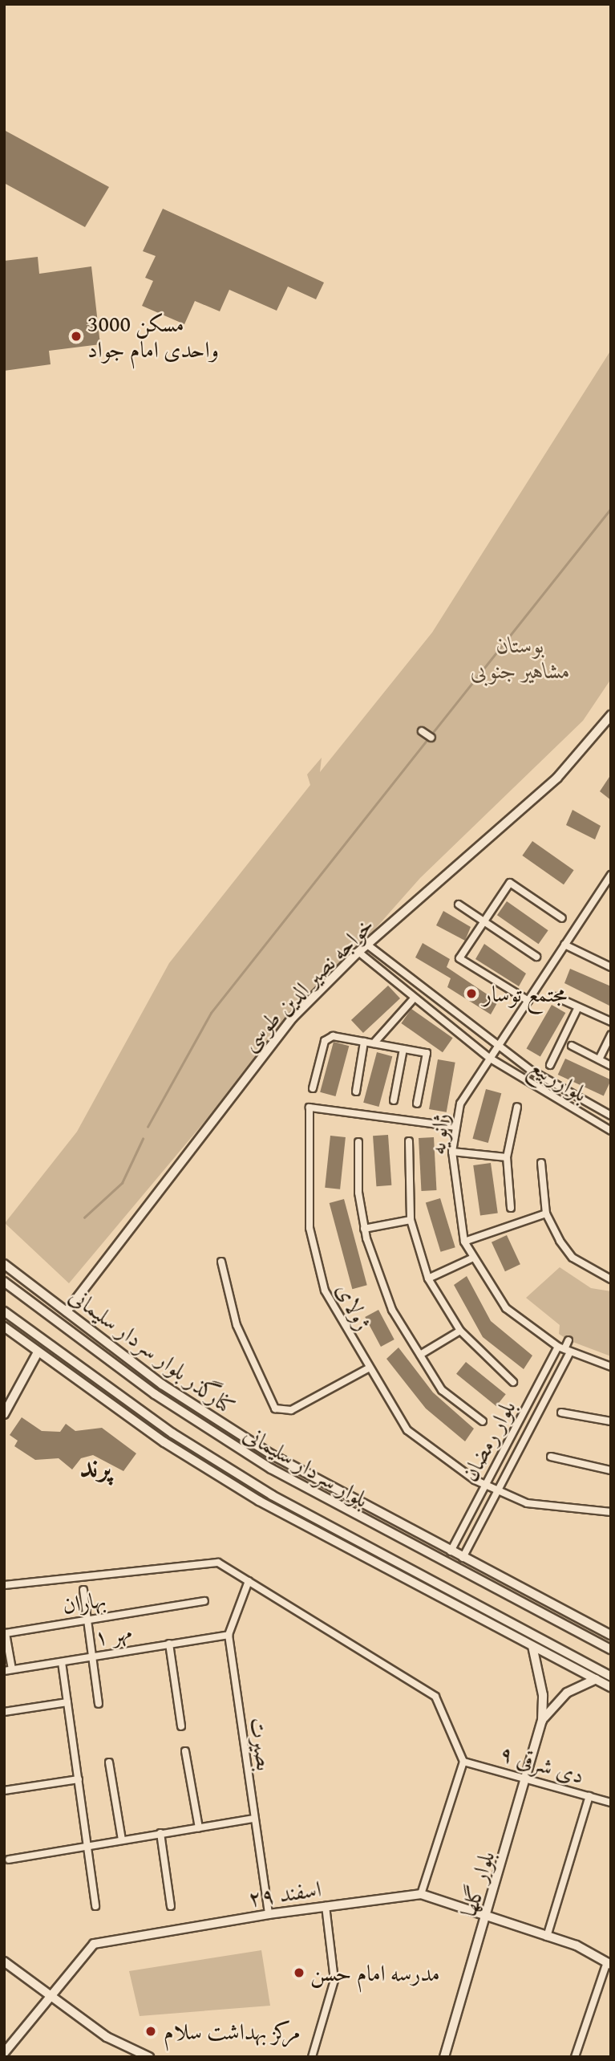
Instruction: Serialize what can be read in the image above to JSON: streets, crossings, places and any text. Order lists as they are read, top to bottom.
{
  "streets": {
    "street": [
      "خواجه نصیر الدین طوسی",
      "بلوارربیع",
      "ژانویه",
      "ژولای",
      "کنارگذر بلوار سردار سلیمانی",
      "بلوار رمضان",
      "بلوار سردار سلیمانی",
      "بهاران",
      "مهر ۱",
      "بصیرت",
      "۹ دی شرقی",
      "بلوار گلها",
      "۲۹ اسفند"
    ]
  },
  "crossings": [
    ["خواجه نصیر الدین طوسی", "بلوارربیع"],
    ["خواجه نصیر الدین طوسی", "کنارگذر بلوار سردار سلیمانی"],
    ["بلوارربیع", "ژانویه"],
    ["ژانویه", "ژولای"],
    ["ژانویه", "بلوار رمضان"],
    ["ژولای", "بلوار رمضان"],
    ["کنارگذر بلوار سردار سلیمانی", "بلوار رمضان"],
    ["بهاران", "مهر ۱"],
    ["مهر ۱", "بصیرت"],
    ["بصیرت", "۲۹ اسفند"],
    ["۹ دی شرقی", "بلوار گلها"],
    ["بلوار گلها", "۲۹ اسفند"]
  ],
  "districts": ["پرند"],
  "parks": ["بوستان مشاهیر جنوبی"],
  "places": [
    "مسکن 3000 واحدی امام جواد",
    "مجتمع توسار",
    "مدرسه امام حسن",
    "مرکز بهداشت سلام"
  ]
}
